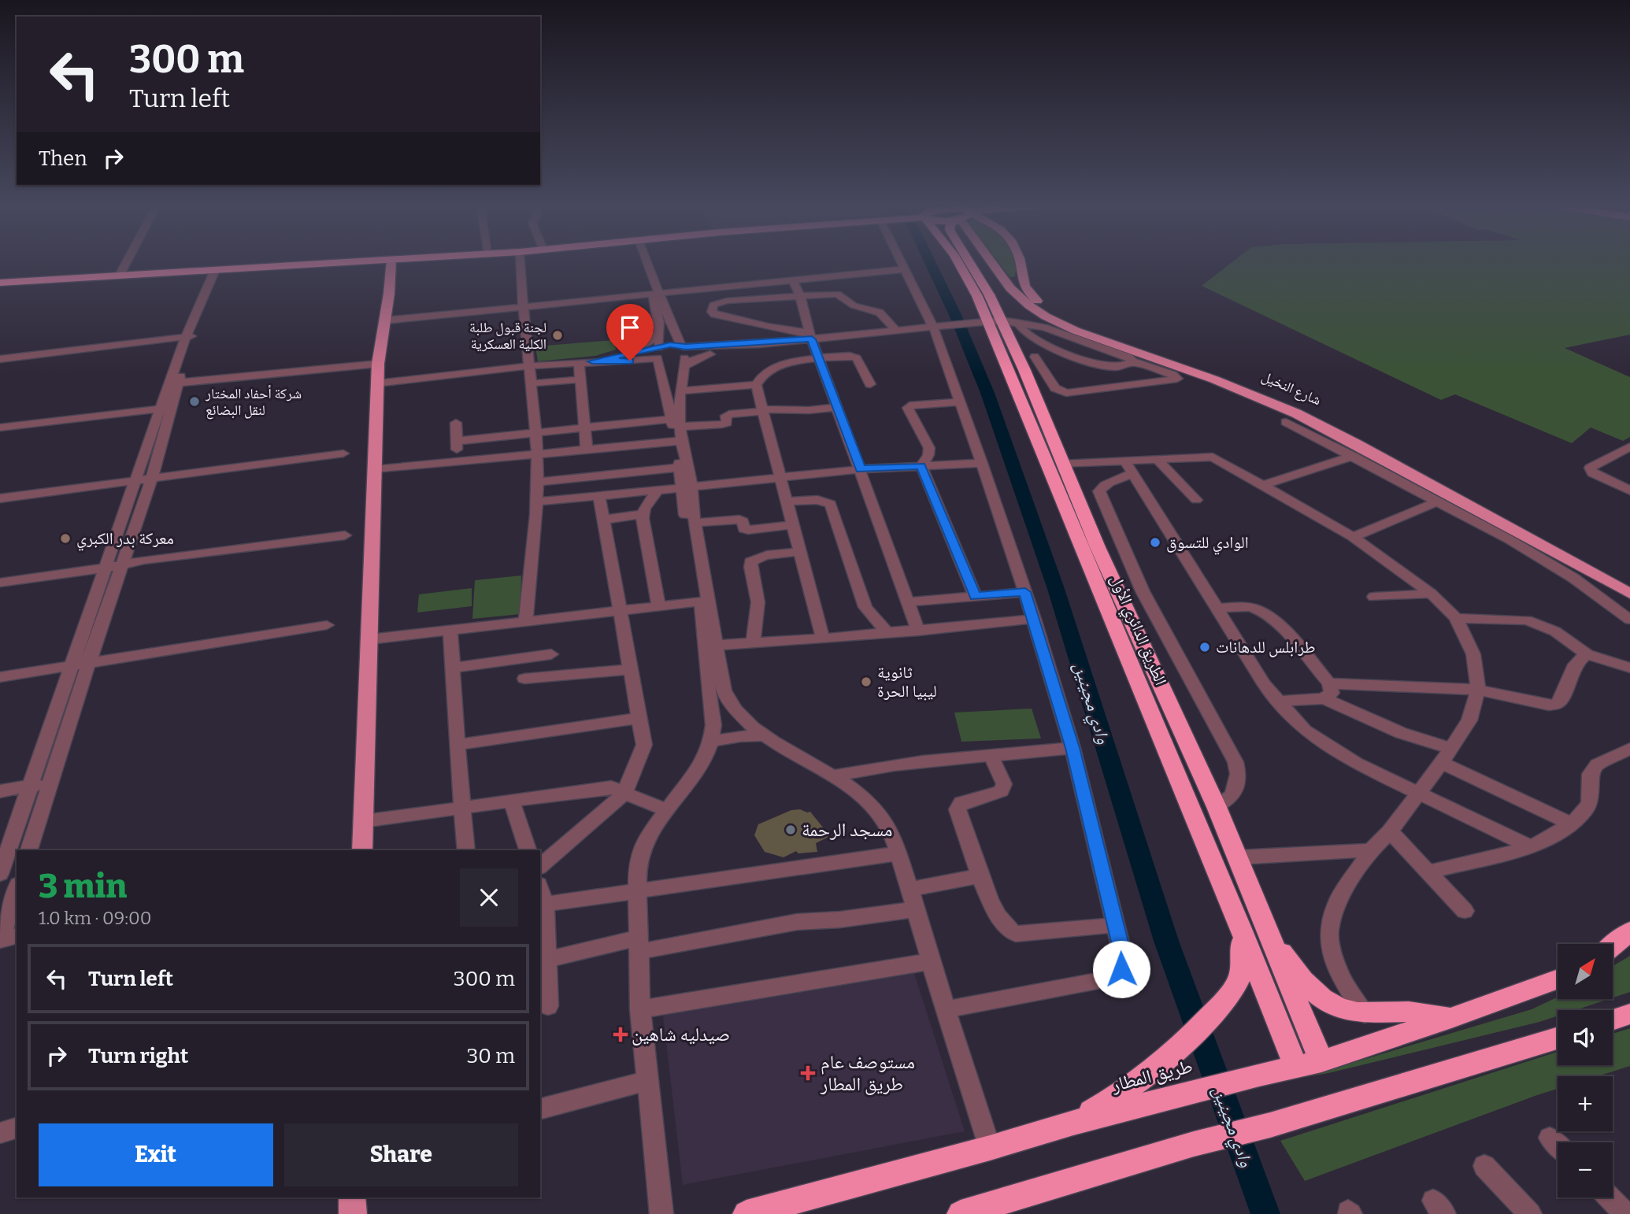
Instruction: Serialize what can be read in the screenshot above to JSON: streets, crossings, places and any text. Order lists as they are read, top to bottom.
{
  "streets": {
    "highway": ["الطريق الدائري الأول", "طريق المطار"],
    "main road": ["شارع النخيل"]
  },
  "crossings": [
    ["الطريق الدائري الأول", "طريق المطار"]
  ],
  "water": ["وادي مجينين"],
  "places": {
    "other": [
      "لجنة قبول طلبة الكلية العسكرية",
      "شركة أحفاد المختار لنقل البضائع",
      "معركة بدر الكبري",
      "الوادي للتسوق",
      "طرابلس للدهانات",
      "ثانوية ليبيا الحرة",
      "مسجد الرحمة"
    ],
    "health": ["صيدليه شاهين", "مستوصف عام طريق المطار"]
  },
  "north": "top right",
  "page": {
    "turn": ["300 m", "Turn left"],
    "then": "Then",
    "heading": ["3 min", "1.0 km · 09:00"],
    "map_buttons": ["+", "−"],
    "list": [
      {
        "name": "Turn left",
        "value": "300 m"
      },
      {
        "name": "Turn right",
        "value": "30 m"
      }
    ],
    "buttons": ["Exit", "Share"]
  }
}
